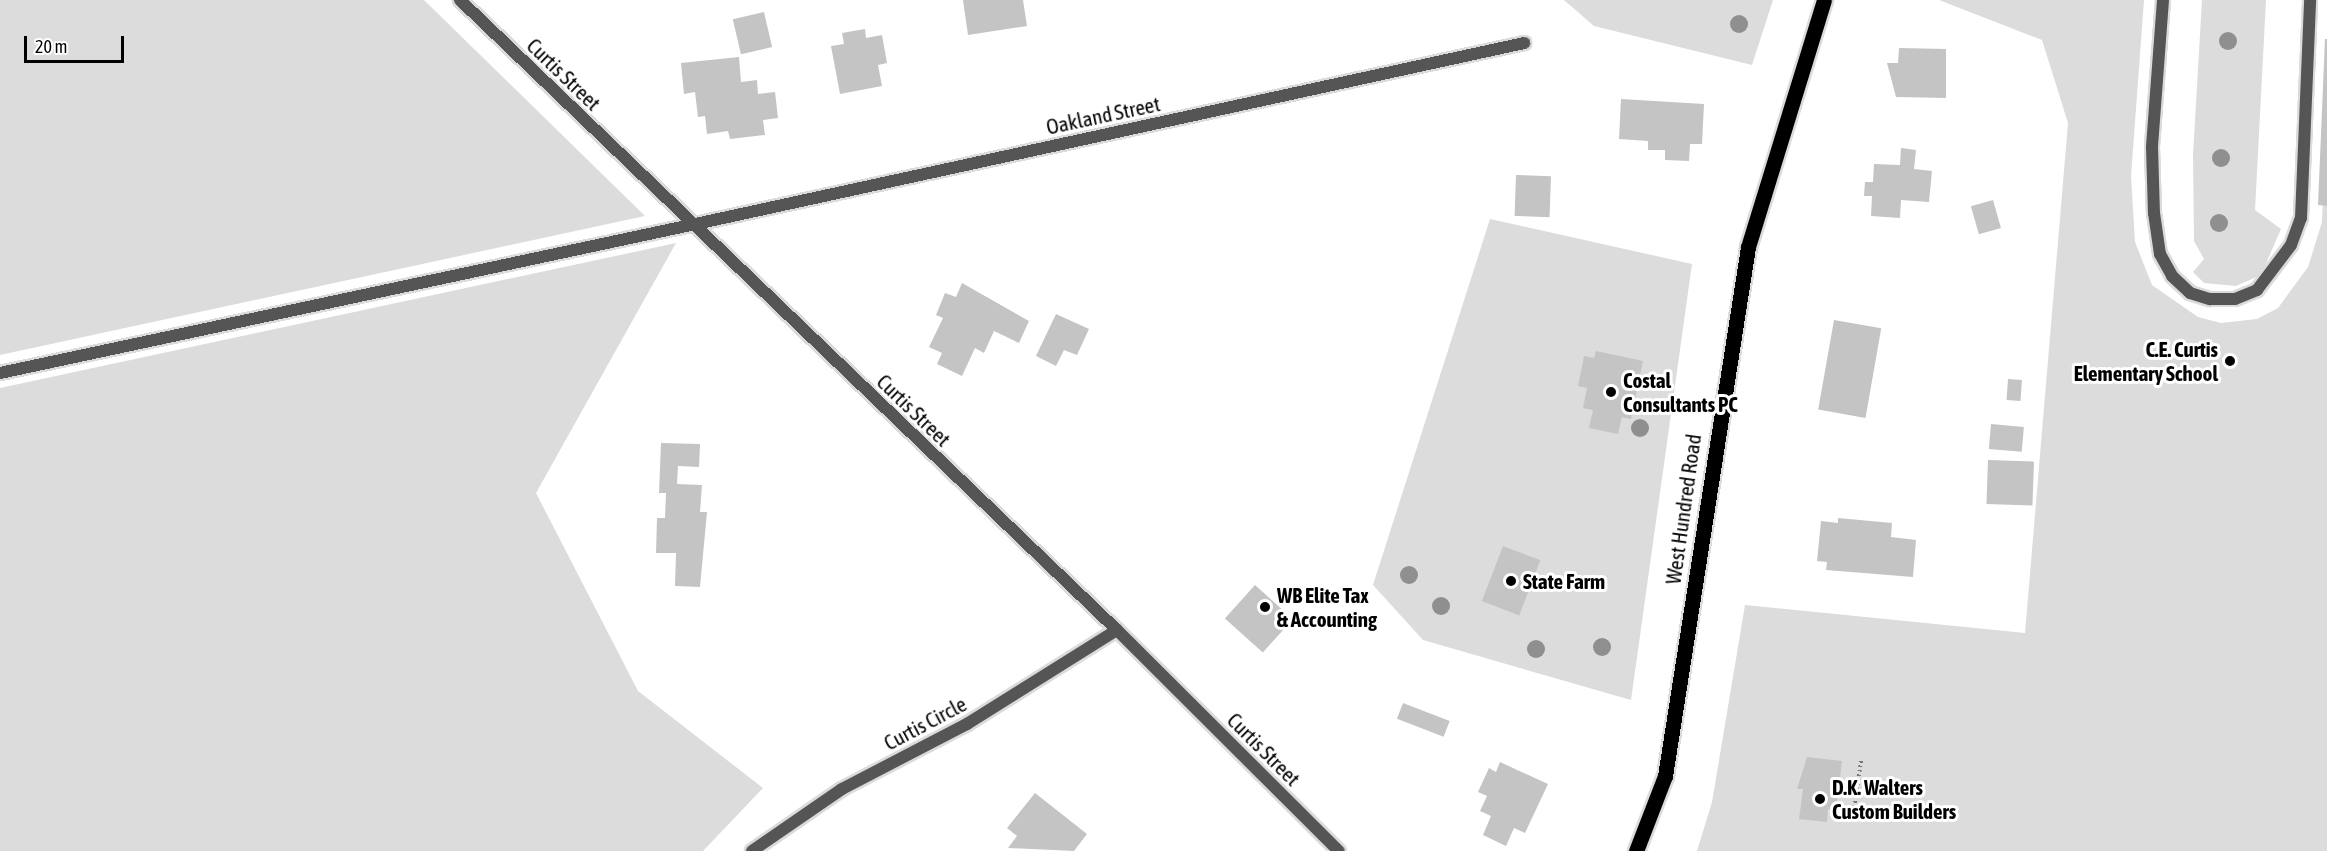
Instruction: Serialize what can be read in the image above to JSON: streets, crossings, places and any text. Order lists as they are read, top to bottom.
{
  "streets": {
    "main road": ["West Hundred Road"],
    "street": ["Curtis Street", "Oakland Street", "Curtis Circle"]
  },
  "crossings": [
    ["Curtis Street", "Oakland Street"],
    ["Curtis Street", "Curtis Circle"]
  ],
  "places": [
    "C.E. Curtis Elementary School",
    "Costal Consultants PC",
    "State Farm",
    "WB Elite Tax & Accounting",
    "D.K. Walters Custom Builders"
  ],
  "scale_bar": "20 m"
}
